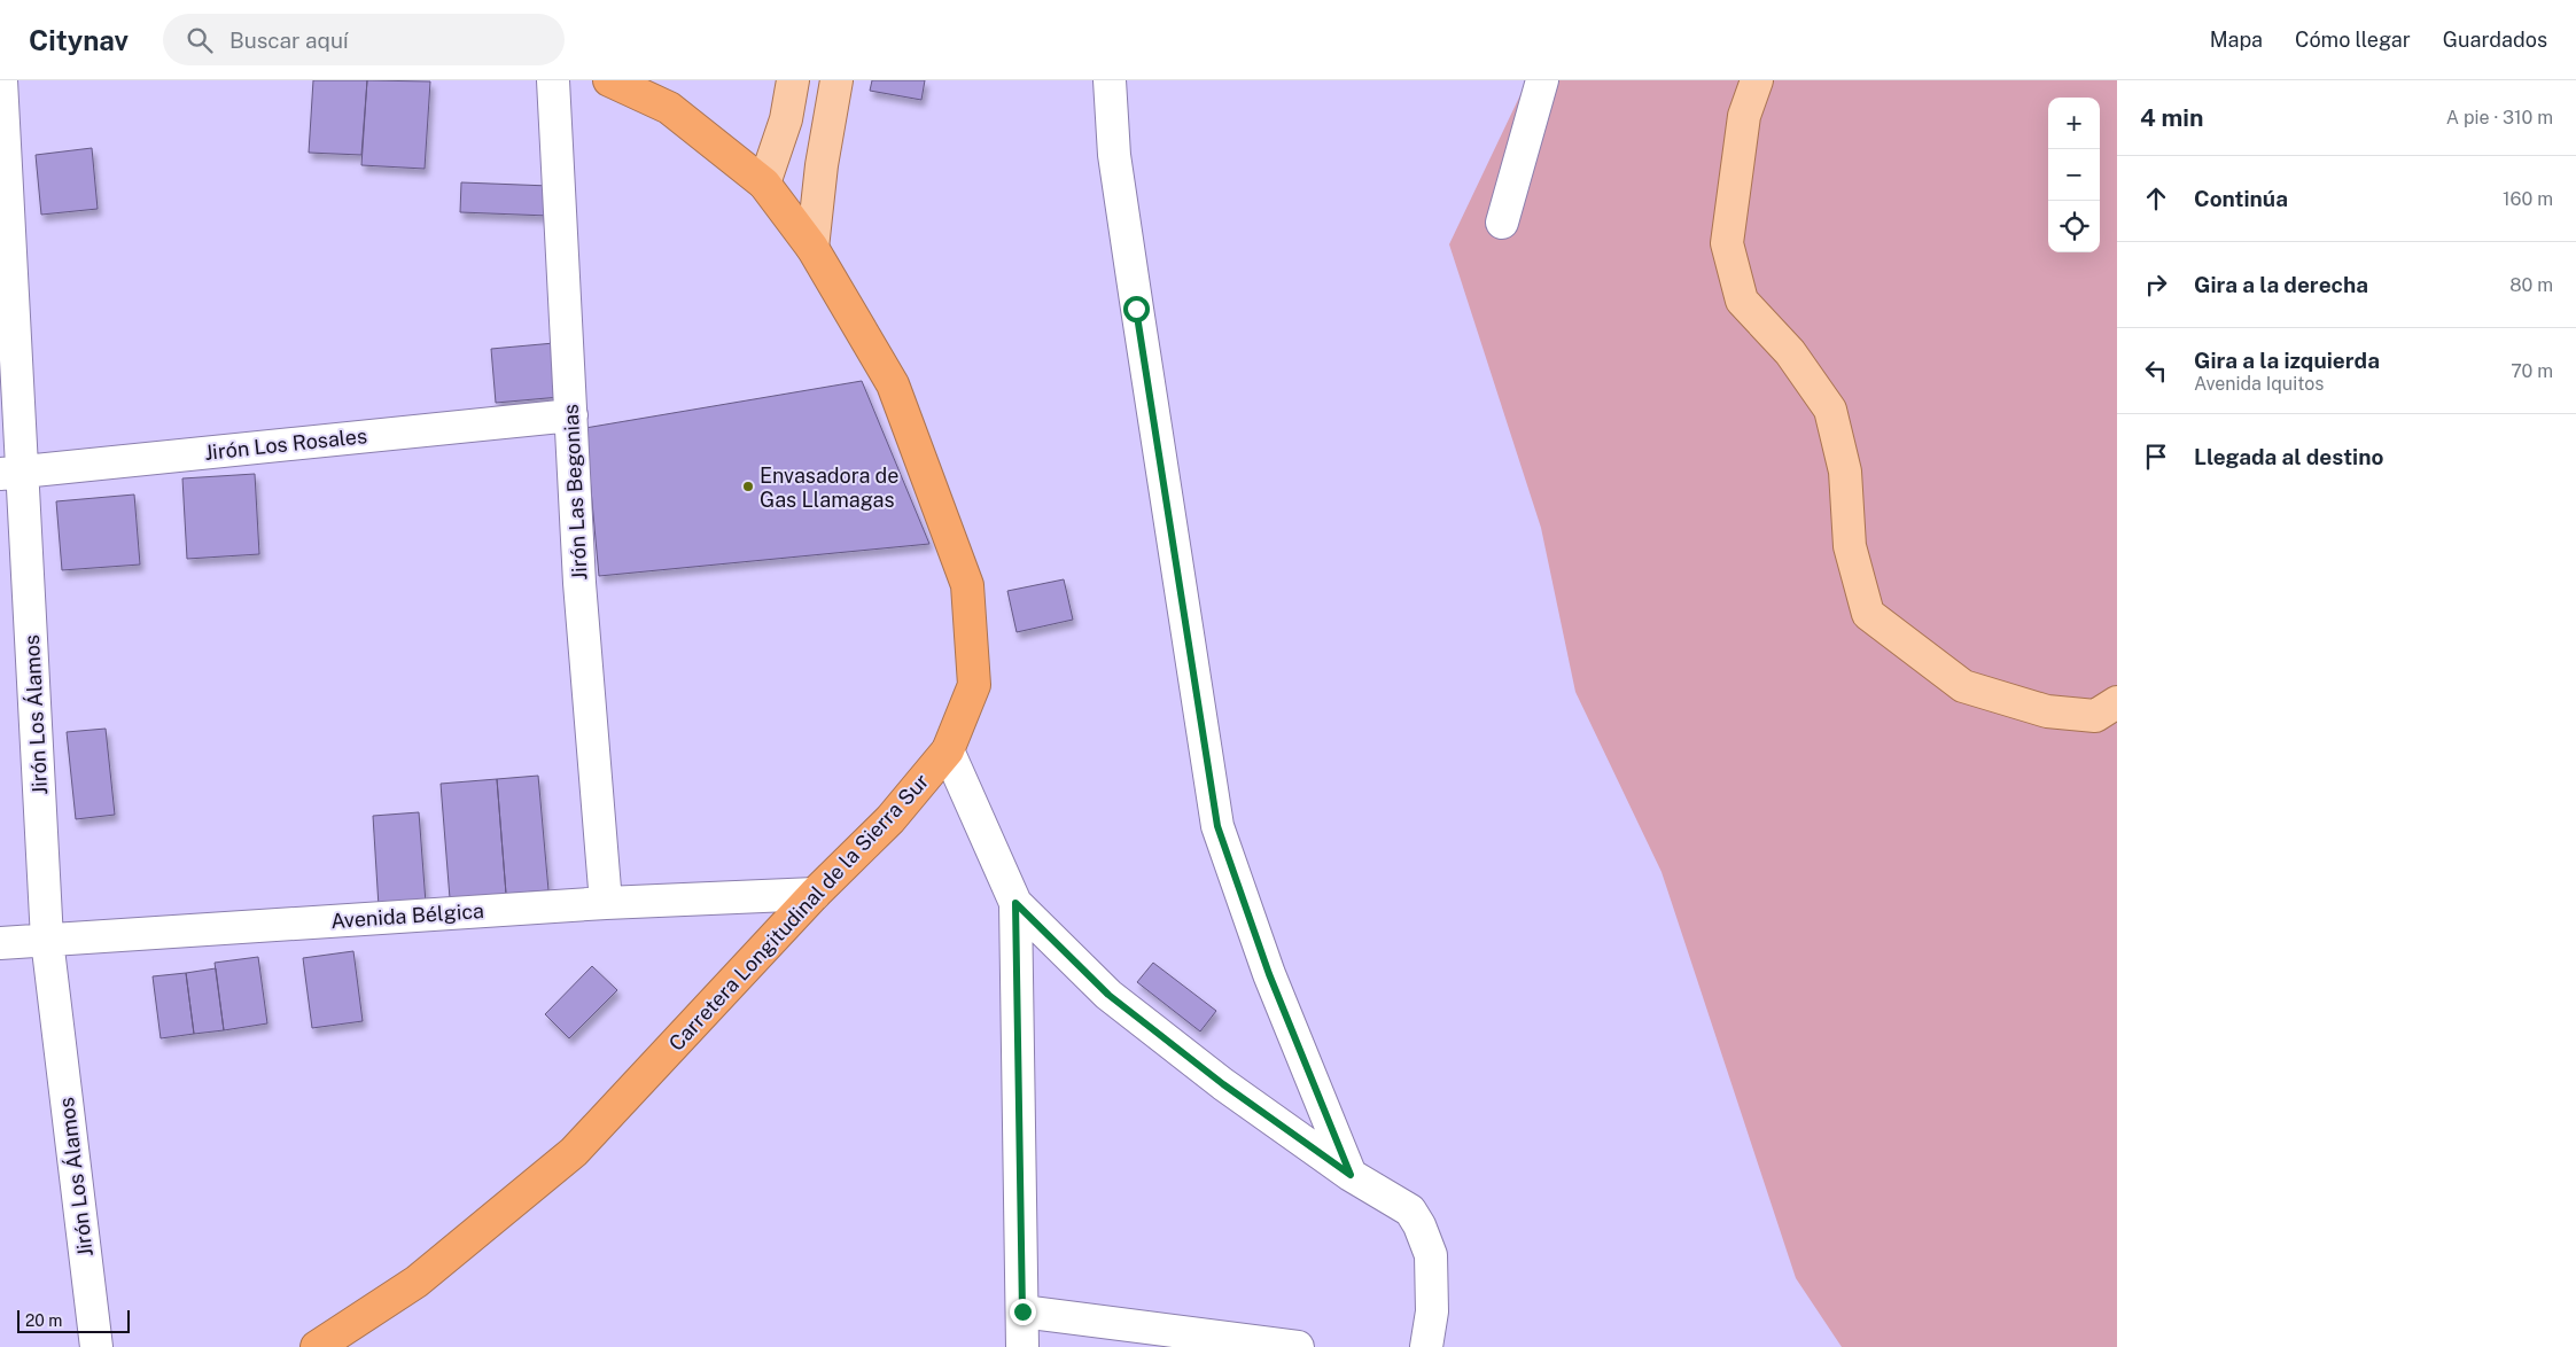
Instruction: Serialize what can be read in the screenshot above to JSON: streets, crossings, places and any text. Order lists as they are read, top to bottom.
{
  "streets": {
    "highway": ["Carretera Longitudinal de la Sierra Sur"],
    "street": [
      "Jirón Los Rosales",
      "Jirón Las Begonias",
      "Jirón Los Álamos",
      "Avenida Bélgica"
    ]
  },
  "crossings": [
    ["Jirón Los Rosales", "Jirón Las Begonias"],
    ["Jirón Los Rosales", "Jirón Los Álamos"],
    ["Jirón Las Begonias", "Avenida Bélgica"],
    ["Jirón Los Álamos", "Avenida Bélgica"],
    ["Carretera Longitudinal de la Sierra Sur", "Avenida Bélgica"]
  ],
  "places": ["Envasadora de Gas Llamagas"],
  "scale_bar": "20 m",
  "page": {
    "header": "Citynav",
    "search": "Buscar aquí",
    "nav": ["Mapa", "Cómo llegar", "Guardados"],
    "heading": ["4 min", "A pie · 310 m"],
    "map_buttons": ["+", "−"],
    "list": [
      ["Continúa", "160 m"],
      ["Gira a la derecha", "80 m"],
      ["Gira a la izquierda", "Avenida Iquitos", "70 m"],
      "Llegada al destino"
    ],
    "scale": "20 m"
  }
}
